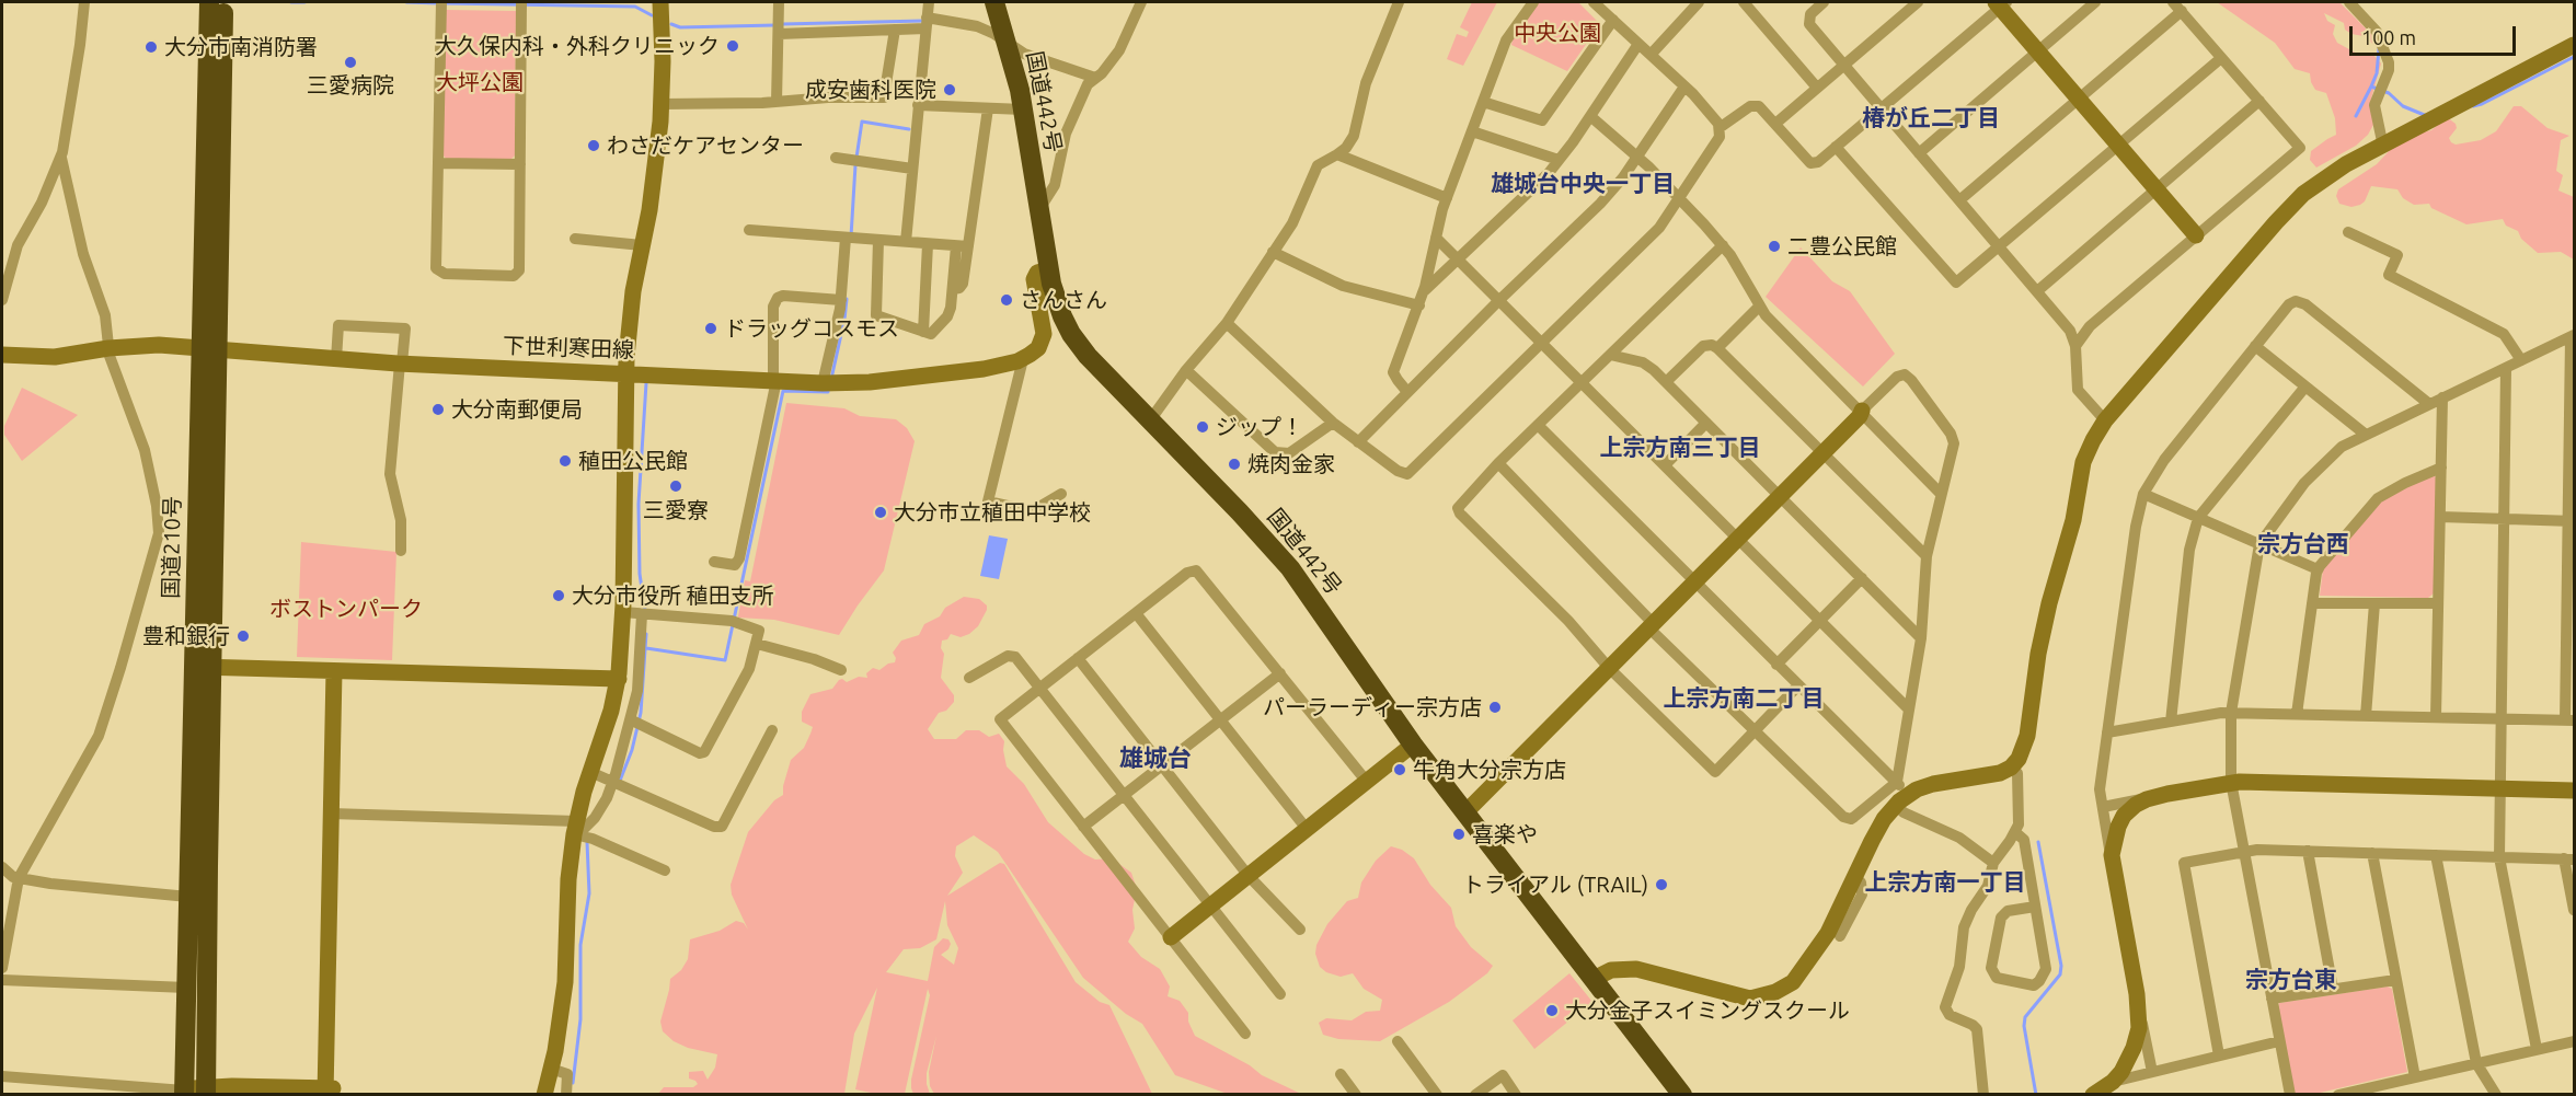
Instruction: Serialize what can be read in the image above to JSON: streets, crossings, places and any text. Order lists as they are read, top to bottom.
{
  "streets": {
    "highway": ["国道442号", "国道210号"],
    "street": ["下世利寒田線"]
  },
  "crossings": [
    ["下世利寒田線", "国道210号"]
  ],
  "districts": [
    "椿が丘二丁目",
    "雄城台中央一丁目",
    "上宗方南三丁目",
    "宗方台西",
    "上宗方南二丁目",
    "雄城台",
    "上宗方南一丁目",
    "宗方台東"
  ],
  "parks": ["中央公園", "大坪公園", "ボストンパーク"],
  "places": [
    "大久保内科・外科クリニック",
    "大分市南消防署",
    "三愛病院",
    "成安歯科医院",
    "わさだケアセンター",
    "二豊公民館",
    "さんさん",
    "ドラッグコスモス",
    "大分南郵便局",
    "ジップ！",
    "稙田公民館",
    "焼肉金家",
    "三愛寮",
    "大分市立稙田中学校",
    "大分市役所 稙田支所",
    "豊和銀行",
    "パーラーディー宗方店",
    "牛角大分宗方店",
    "喜楽や",
    "トライアル (TRAIL)",
    "大分金子スイミングスクール"
  ],
  "scale_bar": "100 m"
}
